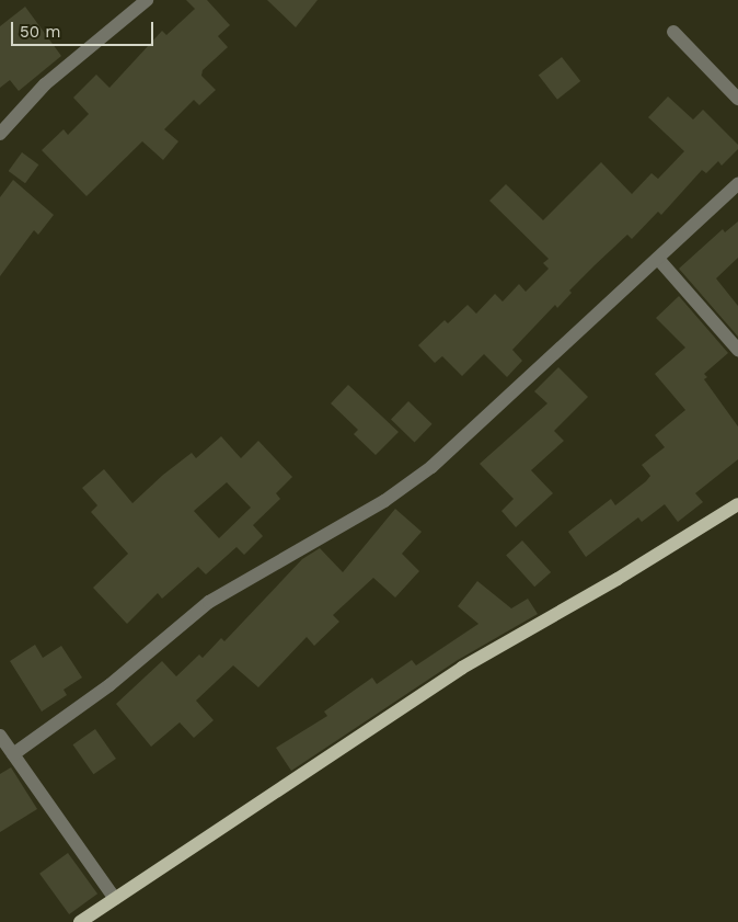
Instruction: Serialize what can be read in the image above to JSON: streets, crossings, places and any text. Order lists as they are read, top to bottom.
{
  "scale_bar": "50 m"
}
